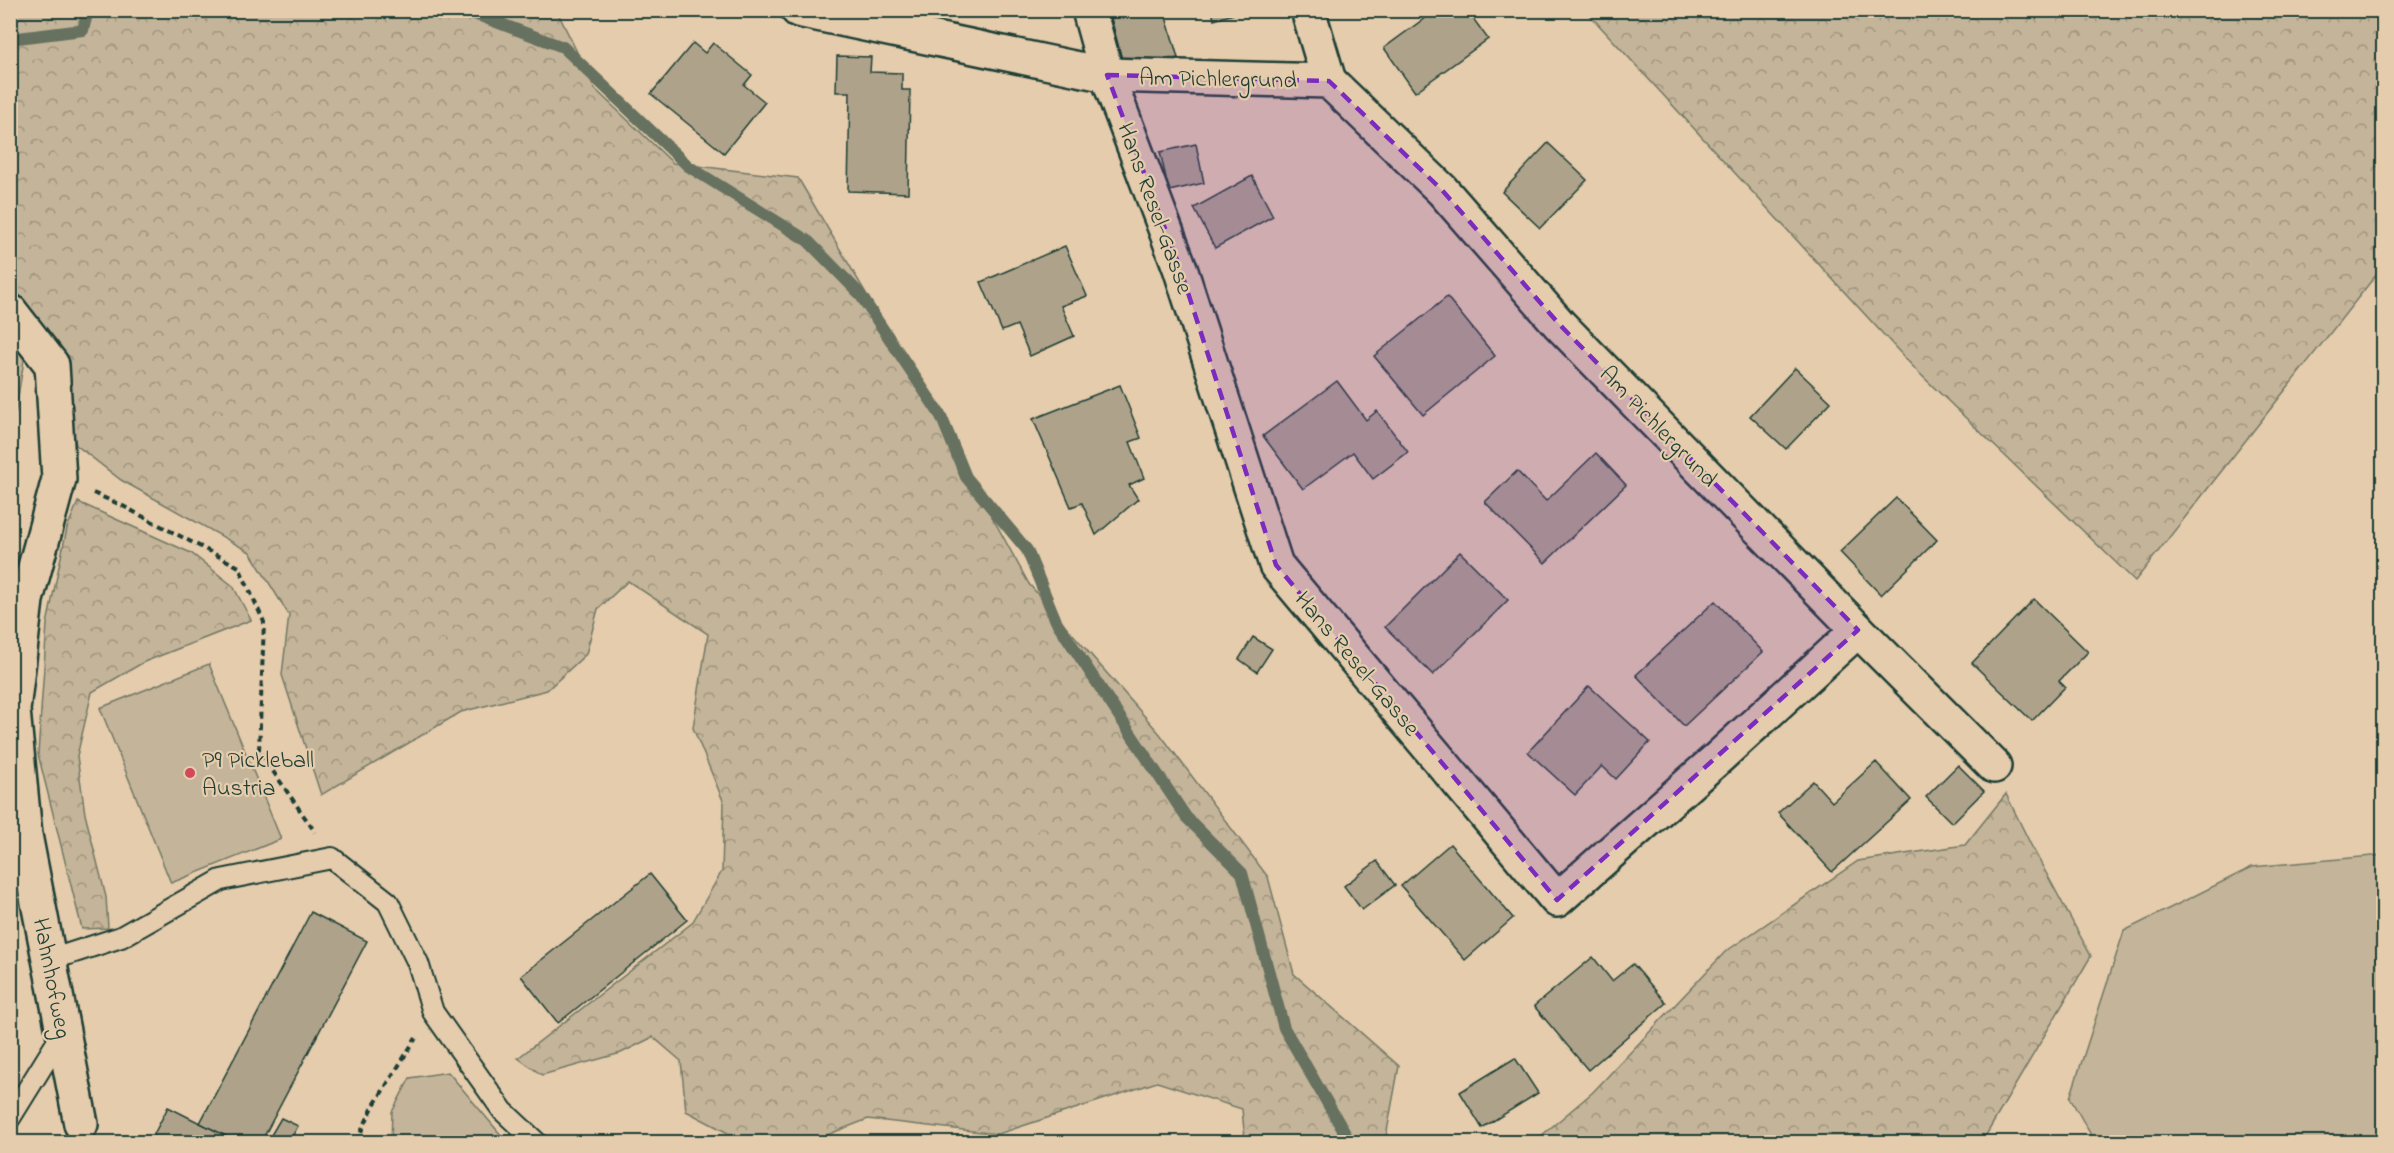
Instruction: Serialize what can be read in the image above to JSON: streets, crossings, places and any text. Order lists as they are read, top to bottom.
{
  "streets": {
    "street": ["Am Pichlergrund", "Hans Resel-Gasse", "Hahnhofweg"]
  },
  "crossings": [
    ["Am Pichlergrund", "Hans Resel-Gasse"]
  ],
  "places": ["P9 Pickleball Austria"]
}
